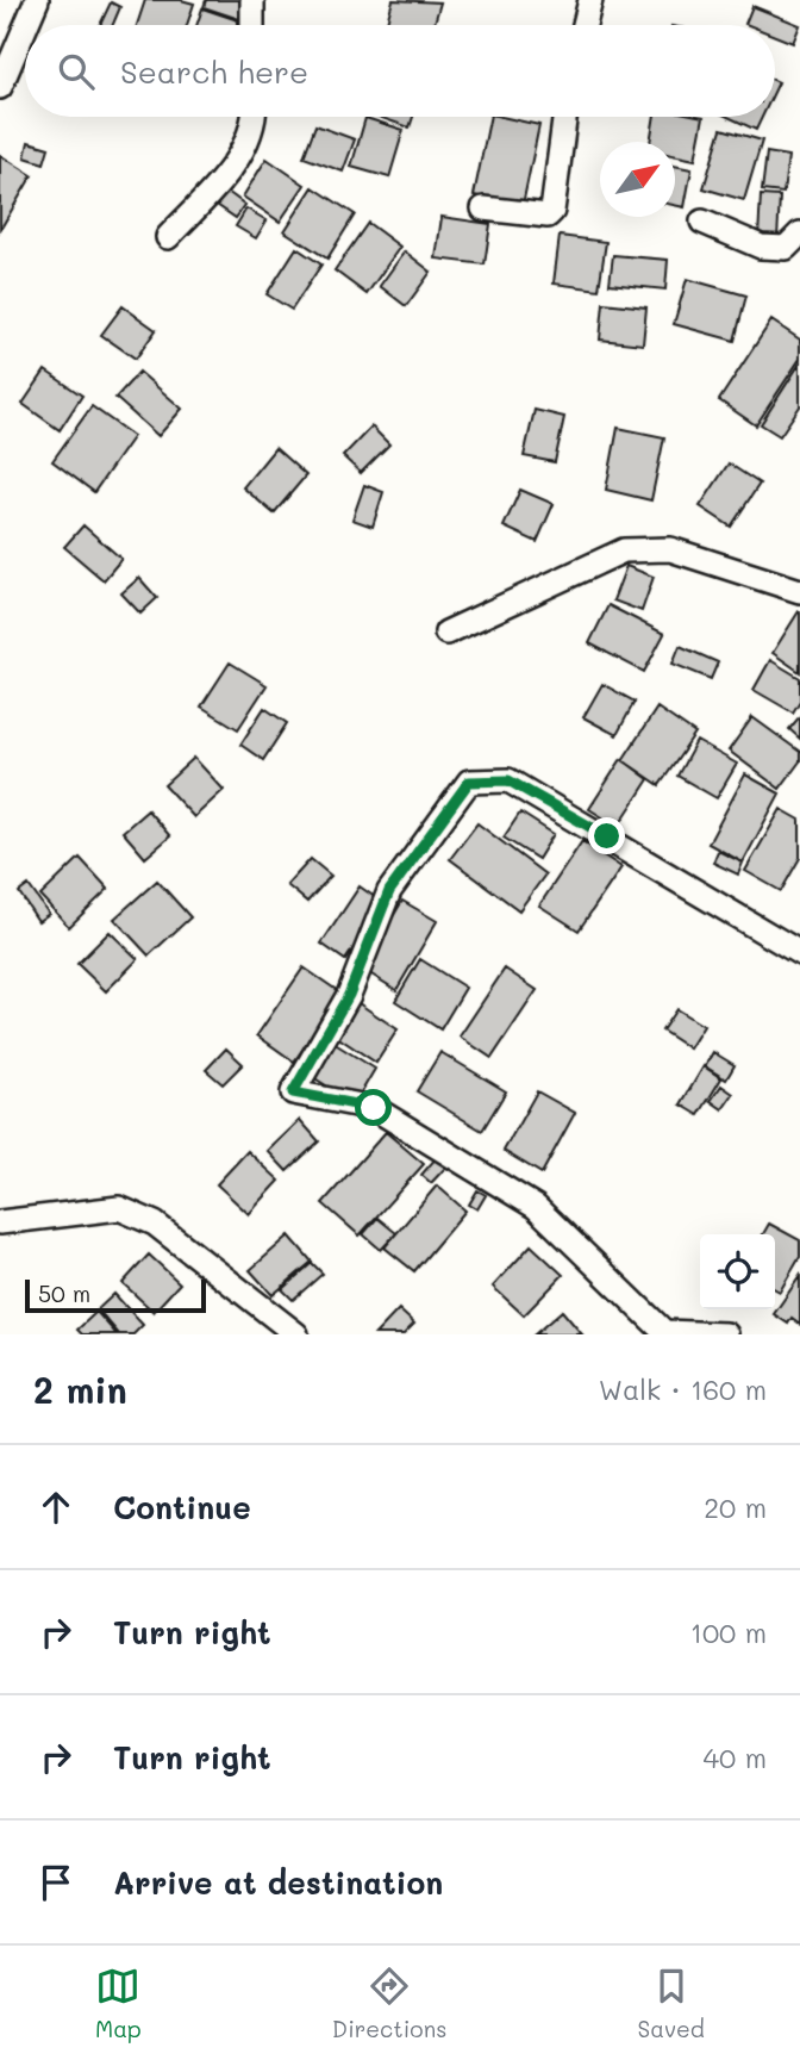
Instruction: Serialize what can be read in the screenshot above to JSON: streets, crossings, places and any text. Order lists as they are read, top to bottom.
{
  "scale_bar": "50 m",
  "north": "top right",
  "page": {
    "search": "Search here",
    "scale": "50 m",
    "heading": ["2 min", "Walk · 160 m"],
    "list": [
      ["Continue", "20 m"],
      ["Turn right", "100 m"],
      ["Turn right", "40 m"],
      "Arrive at destination"
    ],
    "nav": ["Map", "Directions", "Saved"]
  }
}
